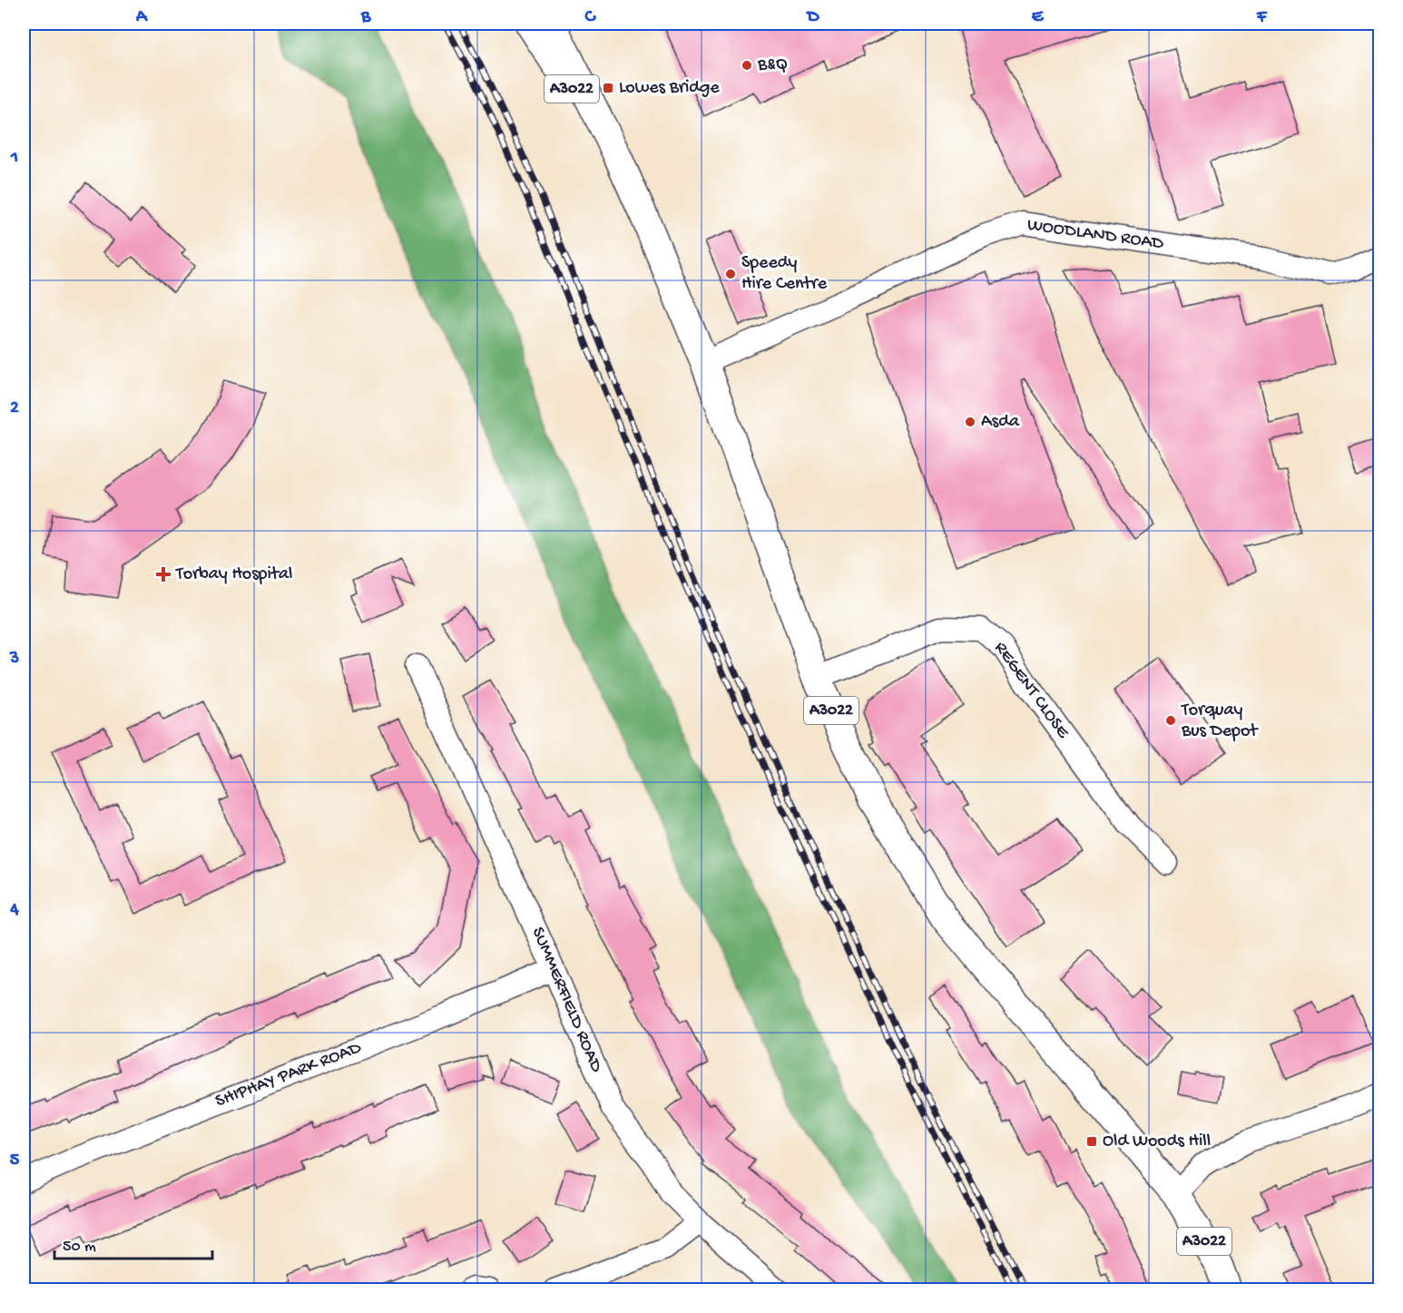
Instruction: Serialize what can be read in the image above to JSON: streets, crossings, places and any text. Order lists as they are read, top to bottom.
{
  "streets": {
    "main road": ["A3022"],
    "street": [
      "WOODLAND ROAD",
      "REGENT CLOSE",
      "SUMMERFIELD ROAD",
      "SHIPHAY PARK ROAD"
    ]
  },
  "crossings": [
    ["A3022", "WOODLAND ROAD"],
    ["A3022", "REGENT CLOSE"],
    ["SUMMERFIELD ROAD", "SHIPHAY PARK ROAD"]
  ],
  "places": {
    "other": [
      "B&Q",
      "Speedy Hire Centre",
      "Asda",
      "Torquay Bus Depot"
    ],
    "transit": ["Lowes Bridge", "Old Woods Hill"],
    "health": ["Torbay Hospital"]
  },
  "scale_bar": "50 m",
  "grid": {
    "columns": [
      "A",
      "B",
      "C",
      "D",
      "E",
      "F"
    ],
    "rows": [
      "1",
      "2",
      "3",
      "4",
      "5"
    ]
  }
}
